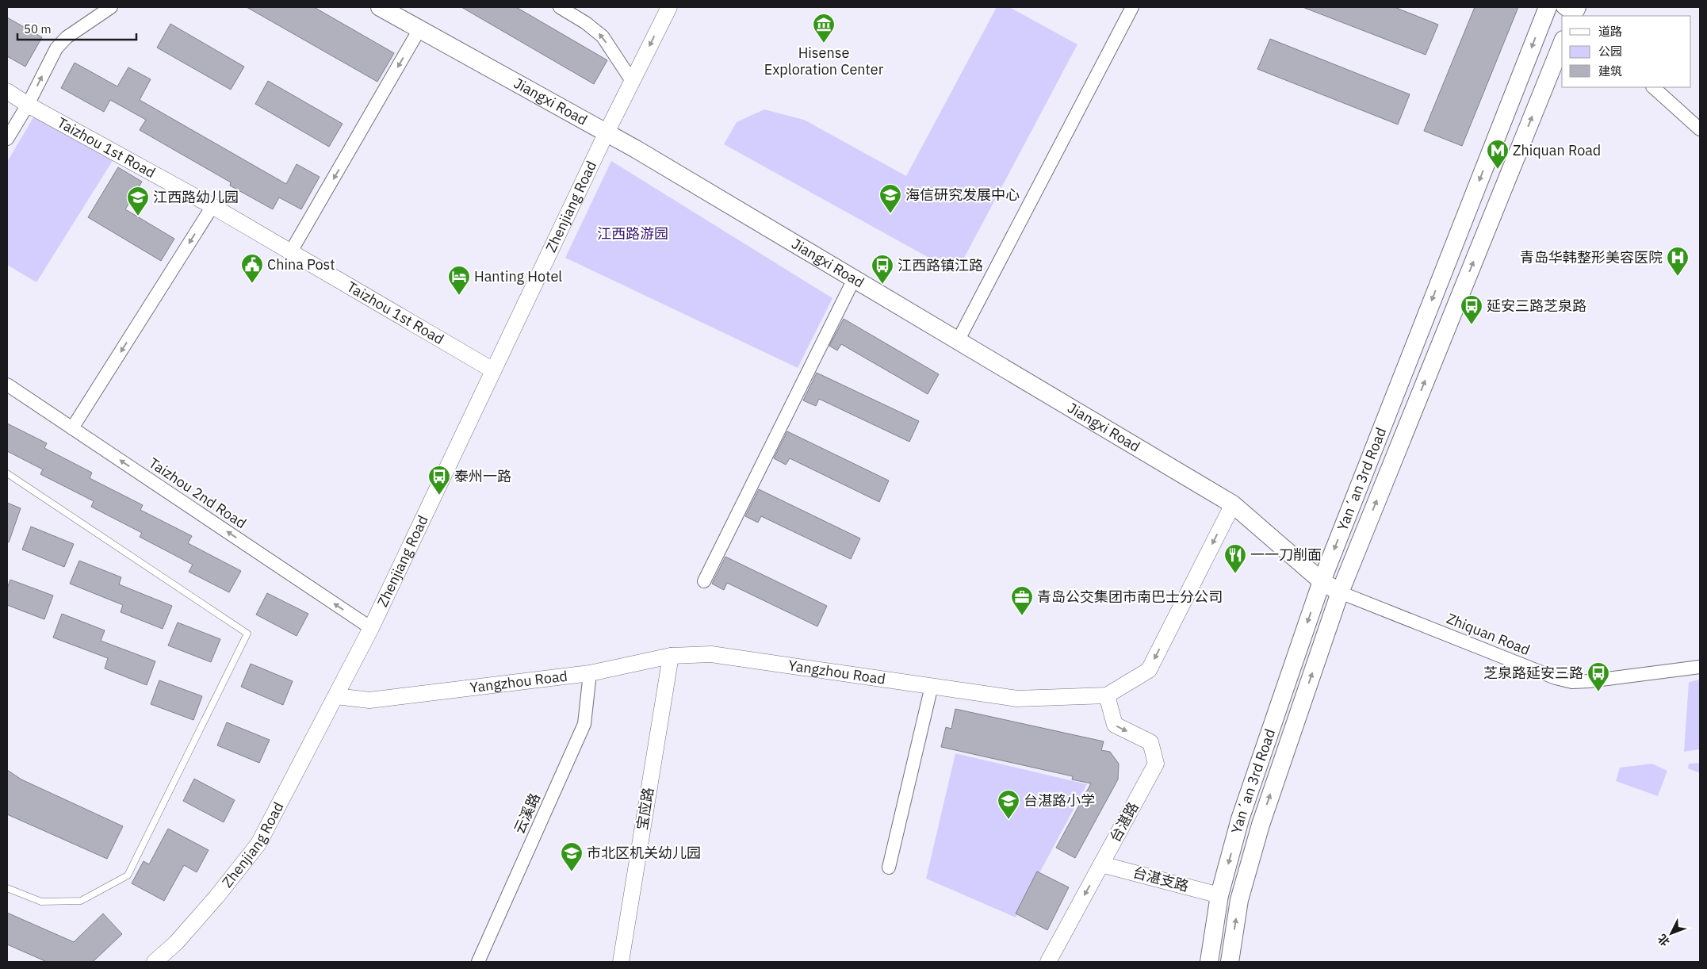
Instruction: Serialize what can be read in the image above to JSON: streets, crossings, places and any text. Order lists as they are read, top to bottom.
{
  "streets": {
    "main road": ["Jiangxi Road", "Yan´an 3rd Road"],
    "street": [
      "Taizhou 1st Road",
      "Zhenjiang Road",
      "Taizhou 2nd Road",
      "Zhiquan Road",
      "Yangzhou Road",
      "宝应路",
      "云溪路",
      "台湛路",
      "台湛支路"
    ]
  },
  "crossings": [
    ["Jiangxi Road", "Zhenjiang Road"],
    ["Jiangxi Road", "Yan´an 3rd Road"],
    ["Jiangxi Road", "Zhiquan Road"],
    ["Jiangxi Road", "Yangzhou Road"],
    ["Taizhou 1st Road", "Zhenjiang Road"],
    ["Zhenjiang Road", "Taizhou 2nd Road"],
    ["Zhenjiang Road", "Yangzhou Road"],
    ["Yan´an 3rd Road", "Zhiquan Road"],
    ["Yan´an 3rd Road", "台湛支路"],
    ["Yangzhou Road", "宝应路"],
    ["Yangzhou Road", "云溪路"],
    ["Yangzhou Road", "台湛路"],
    ["台湛路", "台湛支路"]
  ],
  "one_way": ["Taizhou 2nd Road", "台湛路"],
  "parks": ["江西路游园"],
  "places": {
    "museum": ["Hisense Exploration Center"],
    "metro station": ["Zhiquan Road"],
    "school or university": [
      "海信研究发展中心",
      "江西路幼儿园",
      "台湛路小学",
      "市北区机关幼儿园"
    ],
    "hospital": ["青岛华韩整形美容医院"],
    "public building": ["China Post"],
    "bus stop": [
      "江西路镇江路",
      "延安三路芝泉路",
      "泰州一路",
      "芝泉路延安三路"
    ],
    "hotel": ["Hanting Hotel"],
    "restaurant": ["一一刀削面"],
    "office": ["青岛公交集团市南巴士分公司"]
  },
  "legend": ["道路", "公园", "建筑"],
  "scale_bar": "50 m",
  "north": "bottom left"
}
